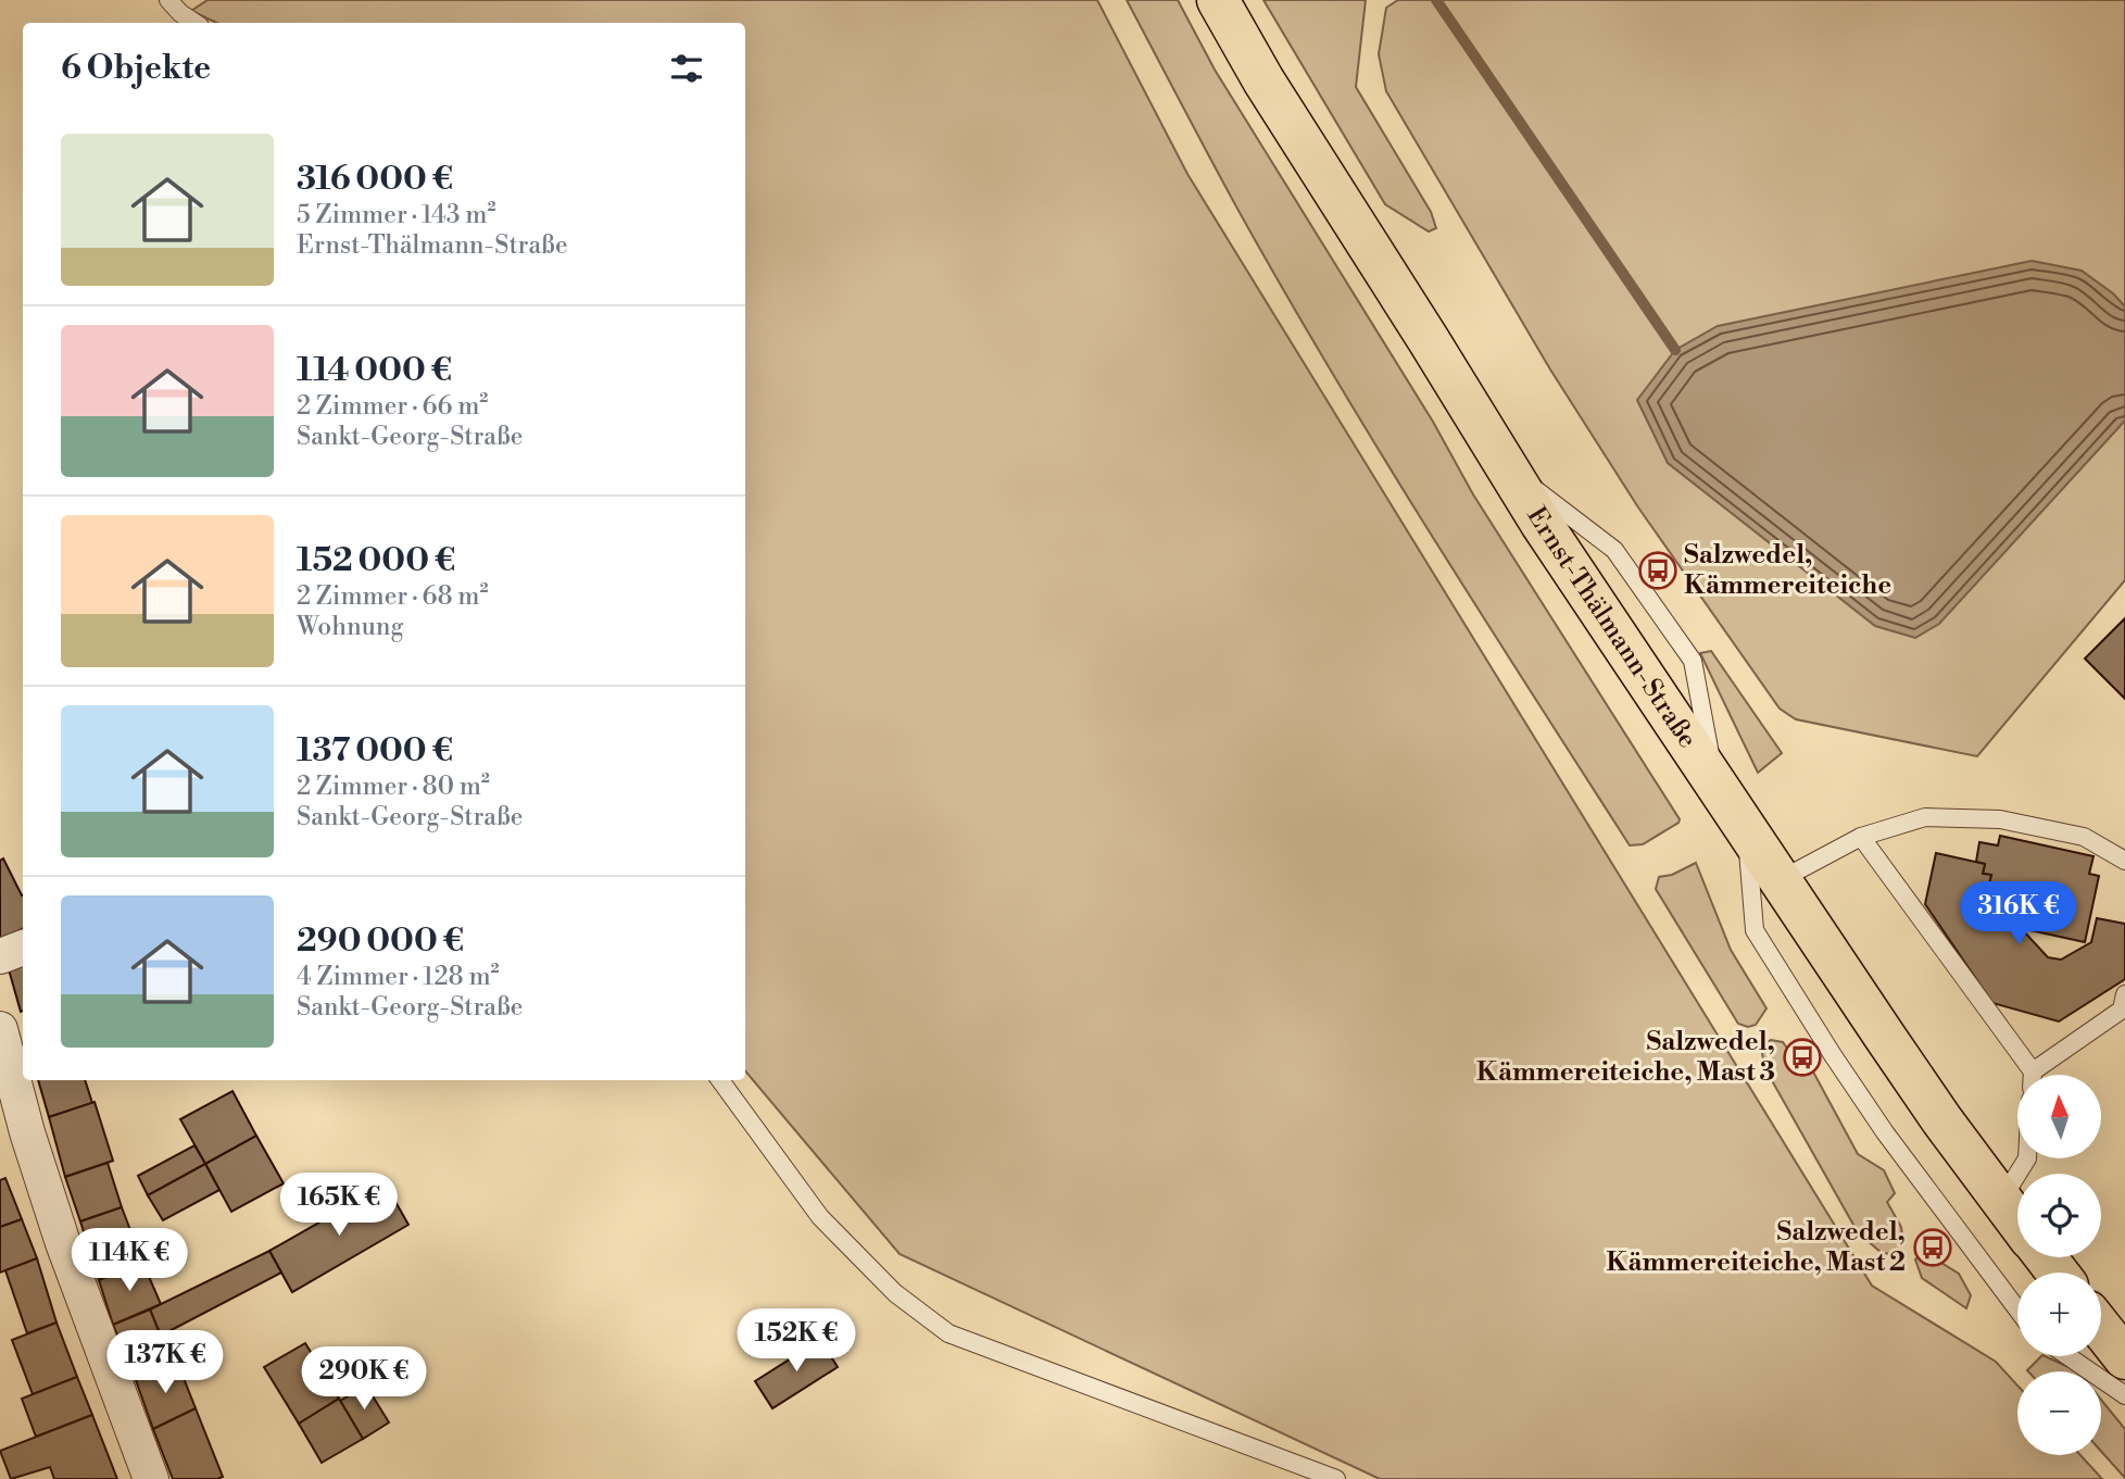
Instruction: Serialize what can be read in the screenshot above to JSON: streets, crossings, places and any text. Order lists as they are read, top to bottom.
{
  "streets": {
    "main road": ["Ernst-Thälmann-Straße"]
  },
  "places": {
    "bus stop": ["Salzwedel, Kämmereiteiche", "Salzwedel, Kämmereiteiche, Mast 3", "Salzwedel, Kämmereiteiche, Mast 2"]
  },
  "north": "top",
  "page": {
    "heading": "6 Objekte",
    "list": [
      {
        "name": "316 000 €",
        "note": "5 Zimmer · 143 m² · Ernst-Thälmann-Straße"
      },
      {
        "name": "114 000 €",
        "note": "2 Zimmer · 66 m² · Sankt-Georg-Straße"
      },
      {
        "name": "152 000 €",
        "note": "2 Zimmer · 68 m² · Wohnung"
      },
      {
        "name": "137 000 €",
        "note": "2 Zimmer · 80 m² · Sankt-Georg-Straße"
      },
      {
        "name": "290 000 €",
        "note": "4 Zimmer · 128 m² · Sankt-Georg-Straße"
      }
    ],
    "price": [
      "316K €",
      "165K €",
      "114K €",
      "152K €",
      "137K €",
      "290K €"
    ],
    "map_buttons": ["+", "−"]
  }
}
